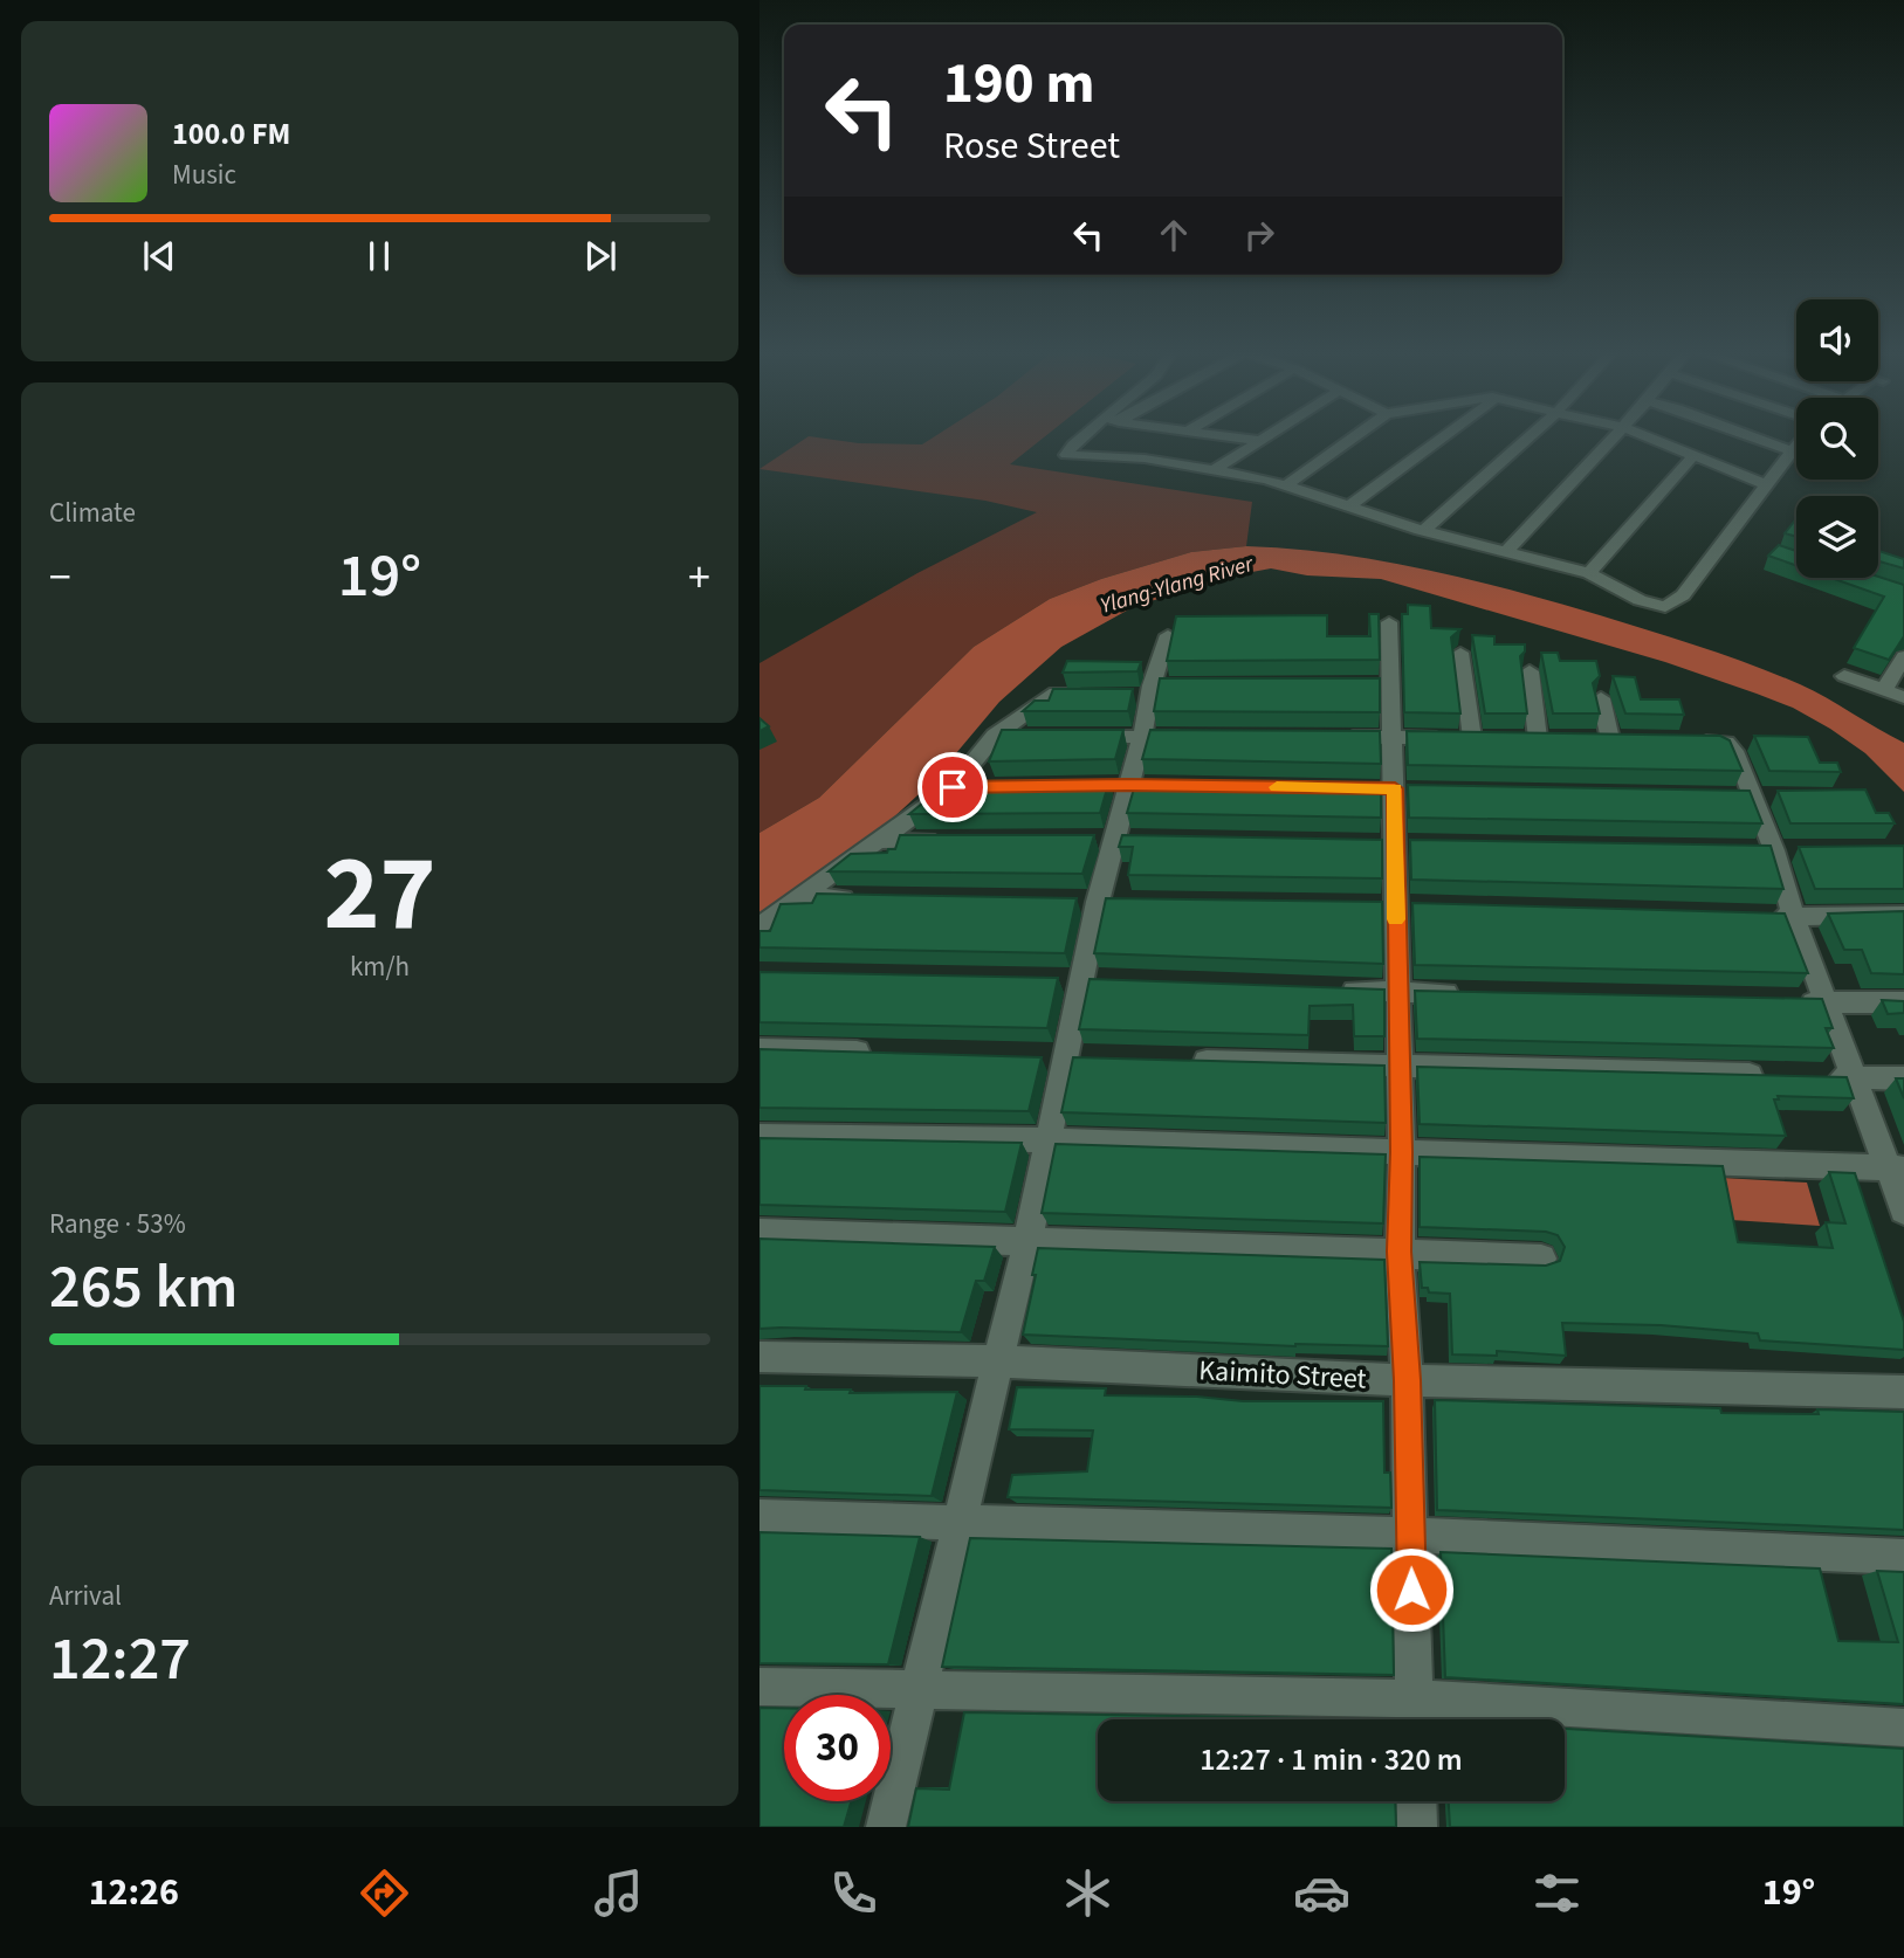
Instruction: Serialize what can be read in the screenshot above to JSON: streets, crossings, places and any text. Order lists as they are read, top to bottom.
{
  "streets": {
    "street": ["Kaimito Street"]
  },
  "water": ["Ylang-Ylang River"],
  "page": {
    "turn": ["190 m", "Rose Street"],
    "song": ["100.0 FM", "Music"],
    "tile": [
      "Climate",
      ["27", "km/h"],
      ["Range · 53%", "265 km"],
      ["Arrival", "12:27"]
    ],
    "heat": ["−", "19°", "+"],
    "limit": "30",
    "trip": "12:27 · 1 min · 320 m",
    "tabs": ["12:26", "19°"]
  }
}
